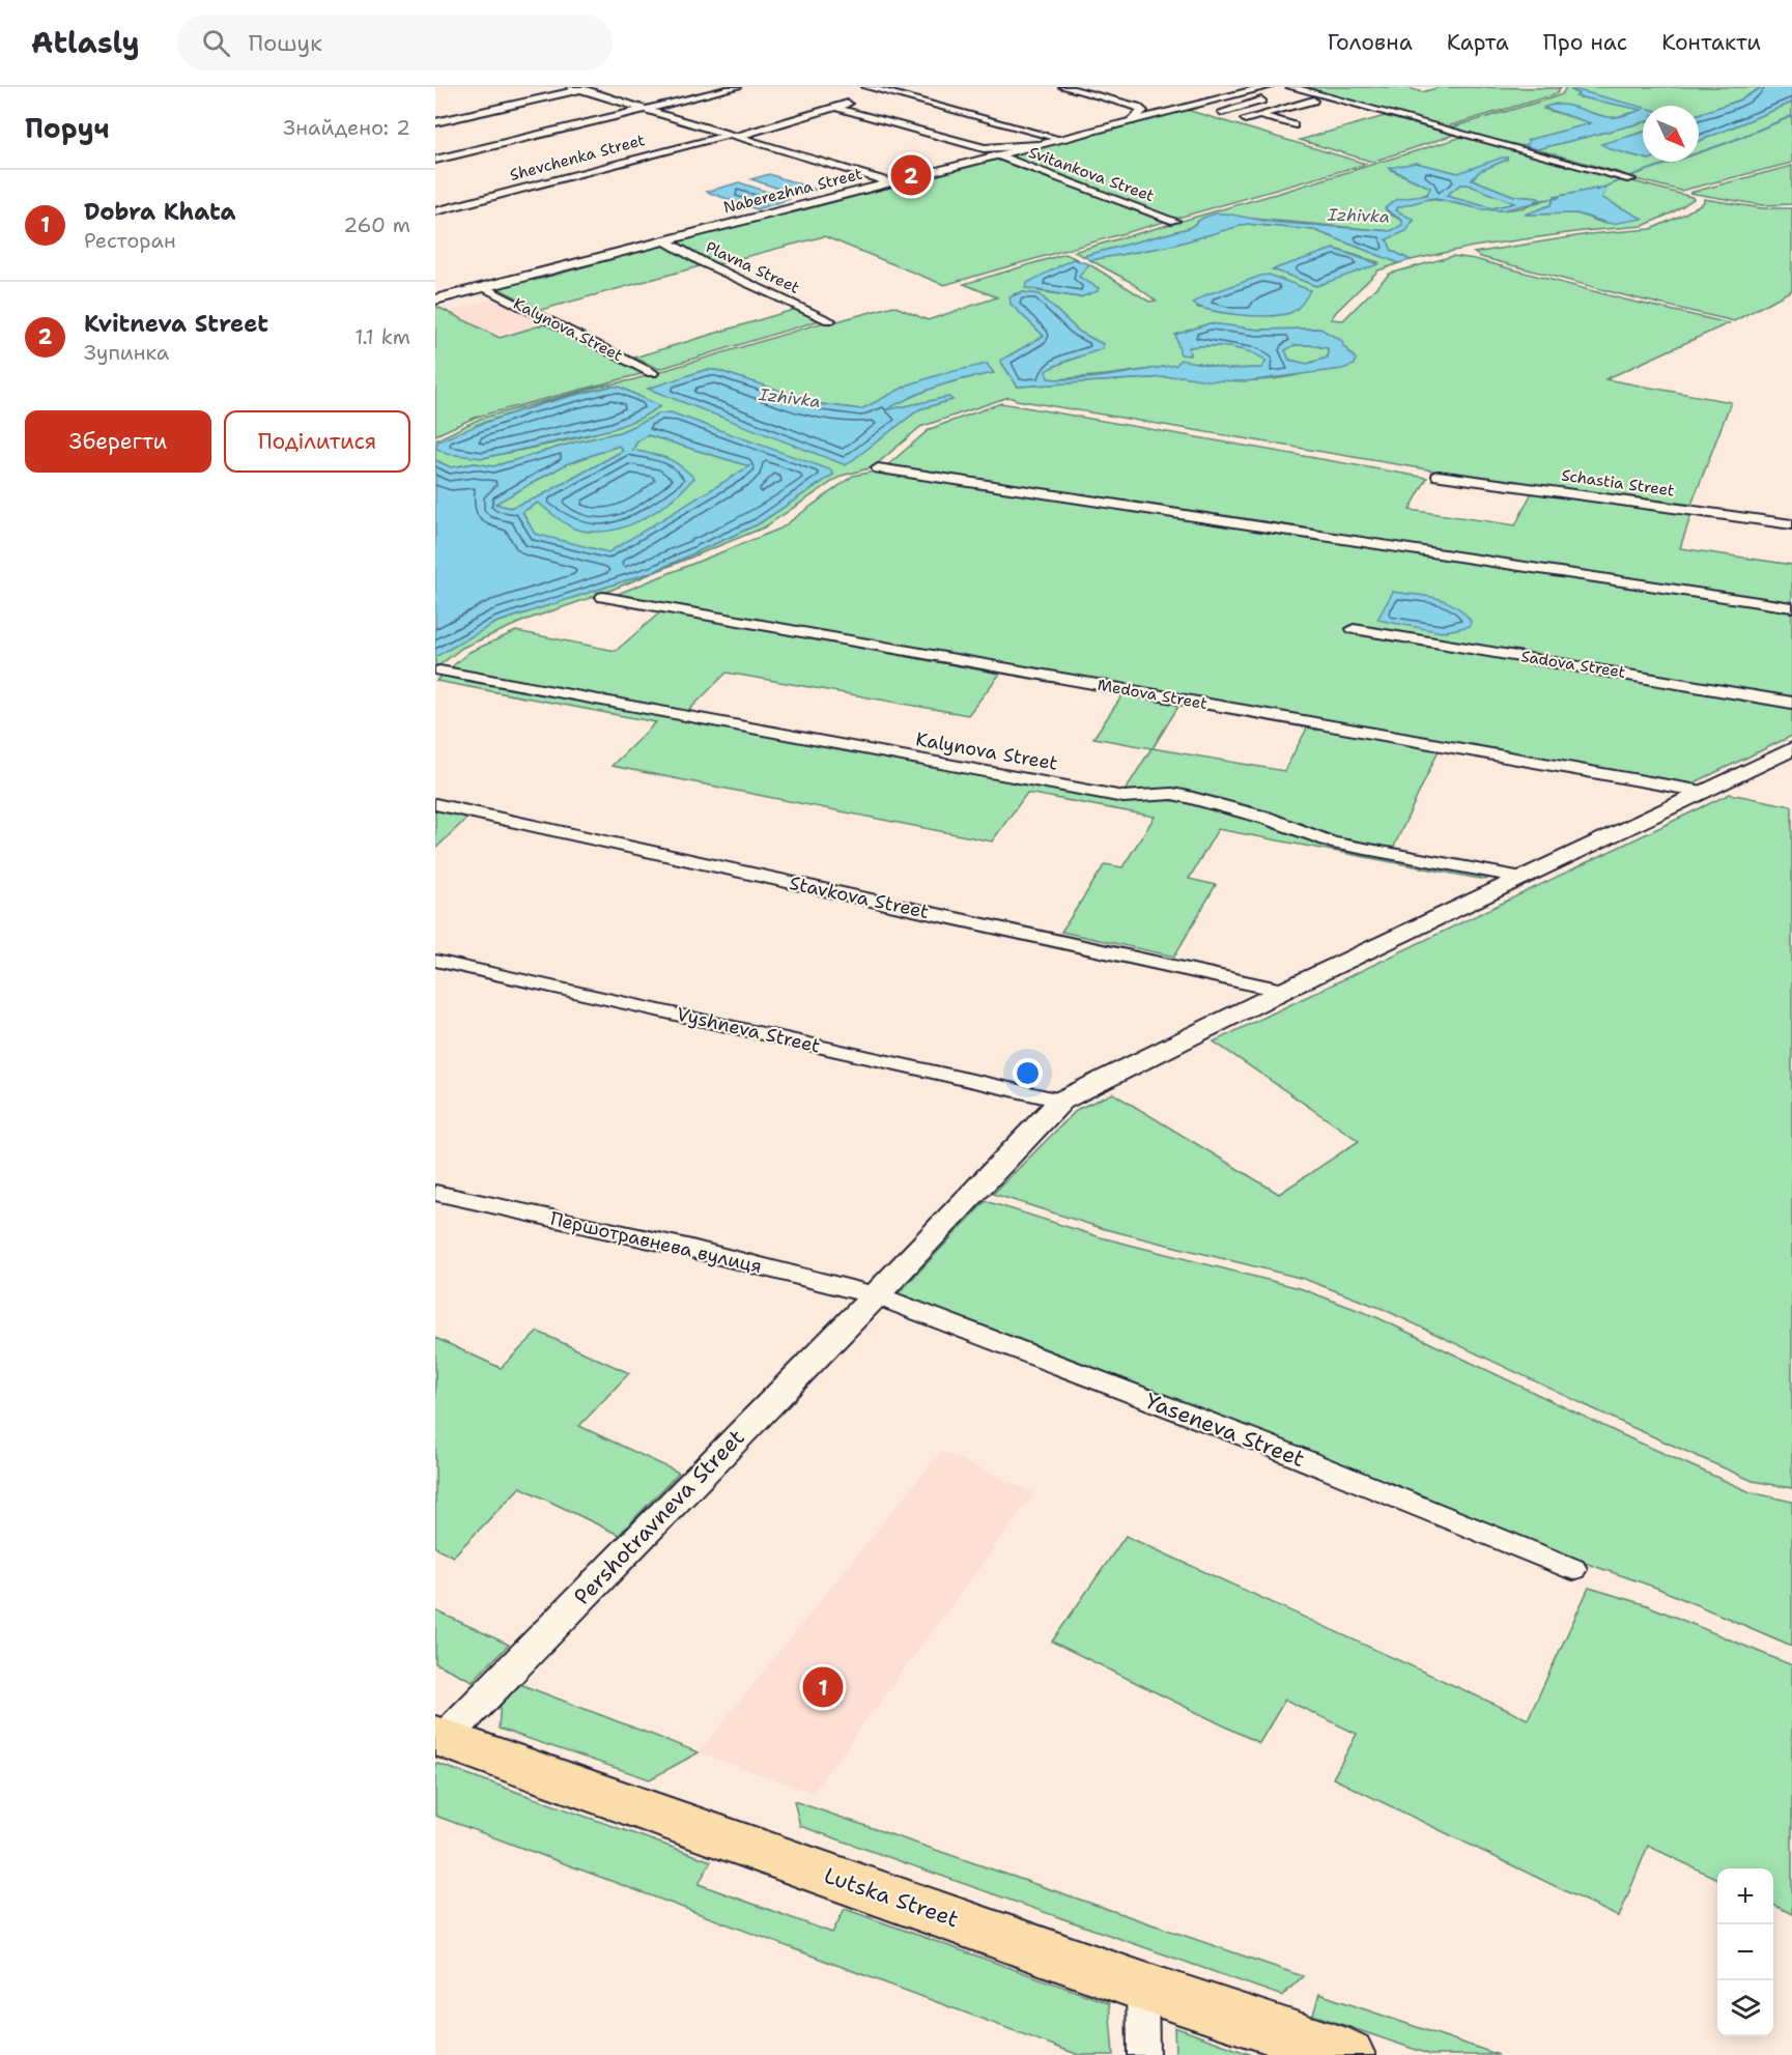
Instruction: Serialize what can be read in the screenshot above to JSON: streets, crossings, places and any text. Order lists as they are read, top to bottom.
{
  "streets": {
    "main road": ["Lutska Street"],
    "street": [
      "Shevchenka Street",
      "Svitankova Street",
      "Naberezhna Street",
      "Plavna Street",
      "Kalynova Street",
      "Schastia Street",
      "Sadova Street",
      "Medova Street",
      "Stavkova Street",
      "Vyshneva Street",
      "Першотравнева вулиця",
      "Yaseneva Street",
      "Pershotravneva Street"
    ]
  },
  "crossings": [
    ["Svitankova Street", "Naberezhna Street"],
    ["Naberezhna Street", "Plavna Street"],
    ["Naberezhna Street", "Kalynova Street"],
    ["Vyshneva Street", "Pershotravneva Street"],
    ["Першотравнева вулиця", "Yaseneva Street"],
    ["Першотравнева вулиця", "Pershotravneva Street"],
    ["Yaseneva Street", "Pershotravneva Street"],
    ["Pershotravneva Street", "Lutska Street"]
  ],
  "water": ["Izhivka"],
  "north": "bottom right",
  "page": {
    "header": "Atlasly",
    "search": "Пошук",
    "nav": [
      "Головна",
      "Карта",
      "Про нас",
      "Контакти"
    ],
    "heading": ["Поруч", "Знайдено: 2"],
    "pins": ["2", "1"],
    "list": [
      {
        "mark": "1",
        "name": "Dobra Khata",
        "note": "Ресторан",
        "value": "260 m"
      },
      {
        "mark": "2",
        "name": "Kvitneva Street",
        "note": "Зупинка",
        "value": "1.1 km"
      }
    ],
    "buttons": ["Зберегти", "Поділитися"],
    "map_buttons": ["+", "−"]
  }
}
